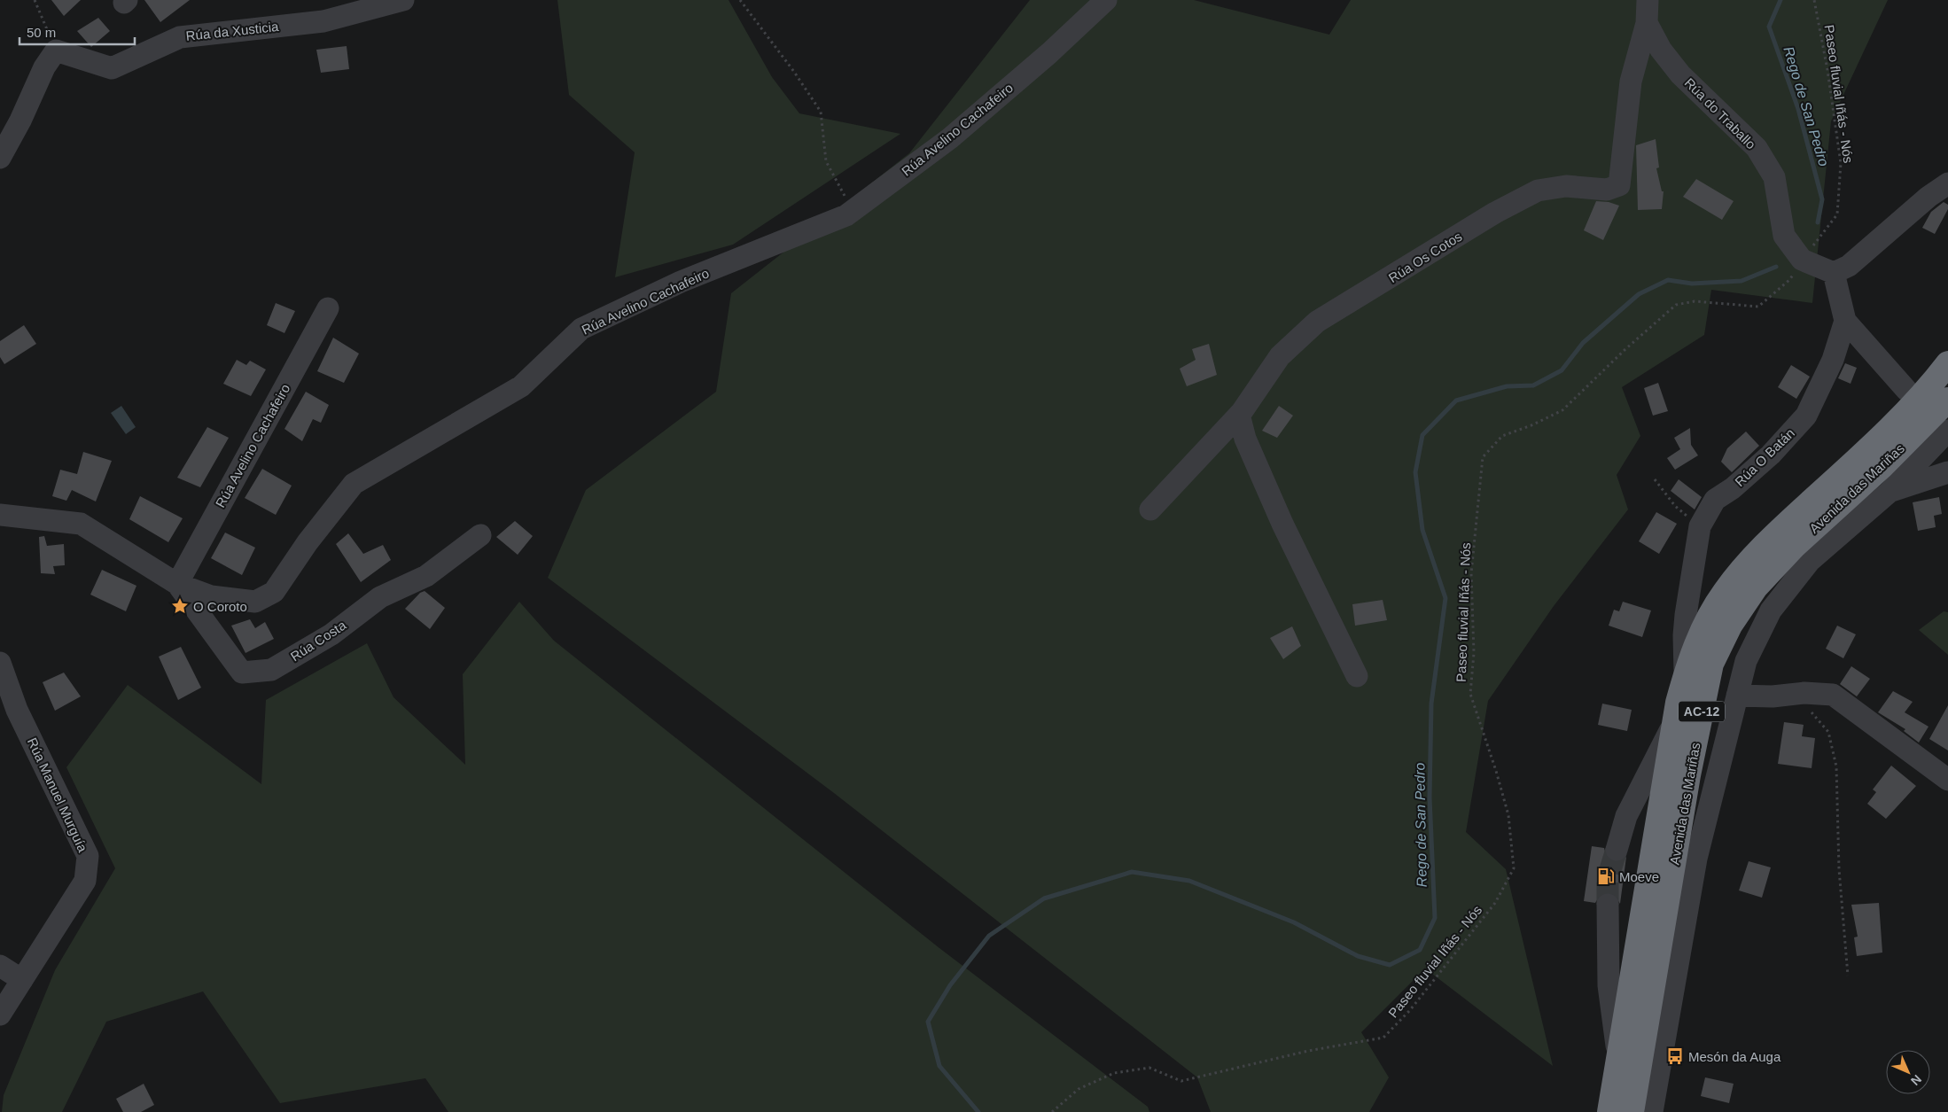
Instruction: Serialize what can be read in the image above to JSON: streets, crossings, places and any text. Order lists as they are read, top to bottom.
{
  "streets": {
    "highway": ["Avenida das Mariñas", "AC-12"],
    "street": [
      "Rúa da Xusticia",
      "Rúa do Traballo",
      "Rúa Avelino Cachafeiro",
      "Rúa Os Cotos",
      "Rúa O Batán",
      "Rúa Costa",
      "Rúa Manuel Murguía"
    ],
    "path": ["Paseo fluvial Iñás - Nós"]
  },
  "crossings": [
    ["Paseo fluvial Iñás - Nós", "Rúa do Traballo"],
    ["Rúa do Traballo", "Rúa Os Cotos"],
    ["Rúa Avelino Cachafeiro", "Rúa Costa"],
    ["Rúa O Batán", "Avenida das Mariñas"]
  ],
  "water": ["Rego de San Pedro"],
  "places": {
    "place": ["O Coroto"],
    "fuel station": ["Moeve"],
    "bus stop": ["Mesón da Auga"]
  },
  "scale_bar": "50 m",
  "north": "bottom right"
}
